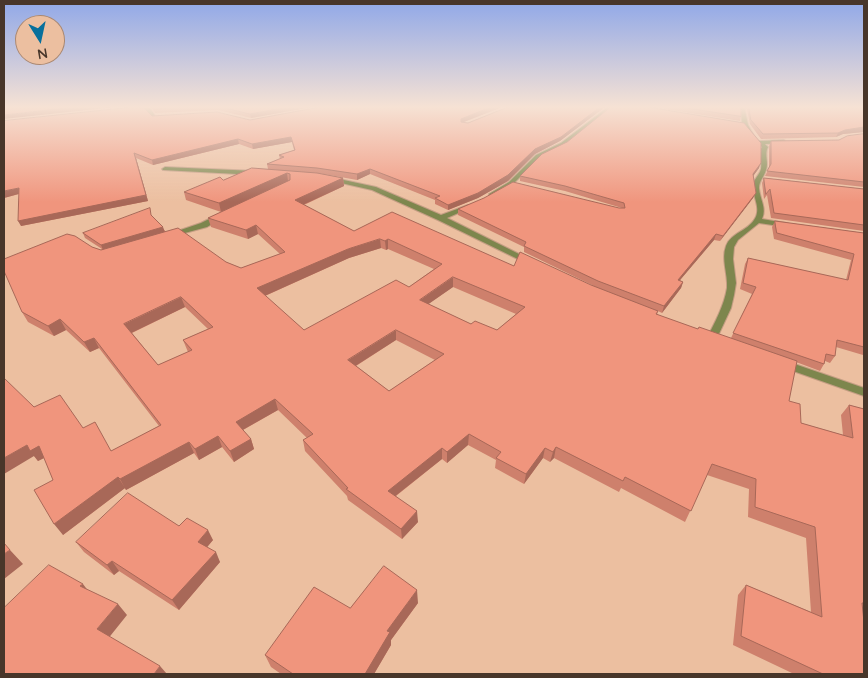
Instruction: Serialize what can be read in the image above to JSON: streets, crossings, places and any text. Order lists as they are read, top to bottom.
{
  "north": "bottom"
}
